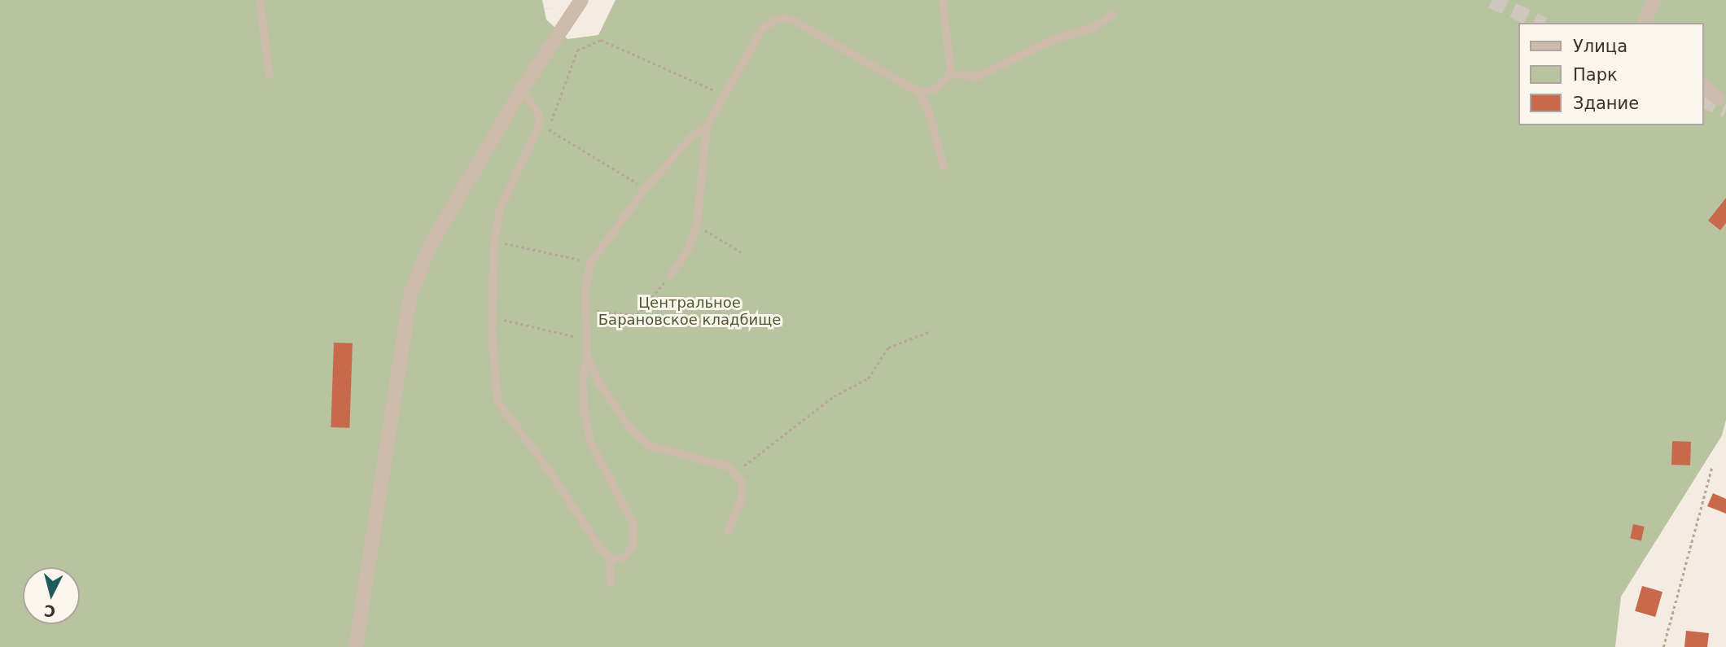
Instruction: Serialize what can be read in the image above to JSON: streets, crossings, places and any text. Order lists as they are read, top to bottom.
{
  "parks": ["Центральное Барановское кладбище"],
  "legend": ["Улица", "Парк", "Здание"],
  "north": "bottom"
}
